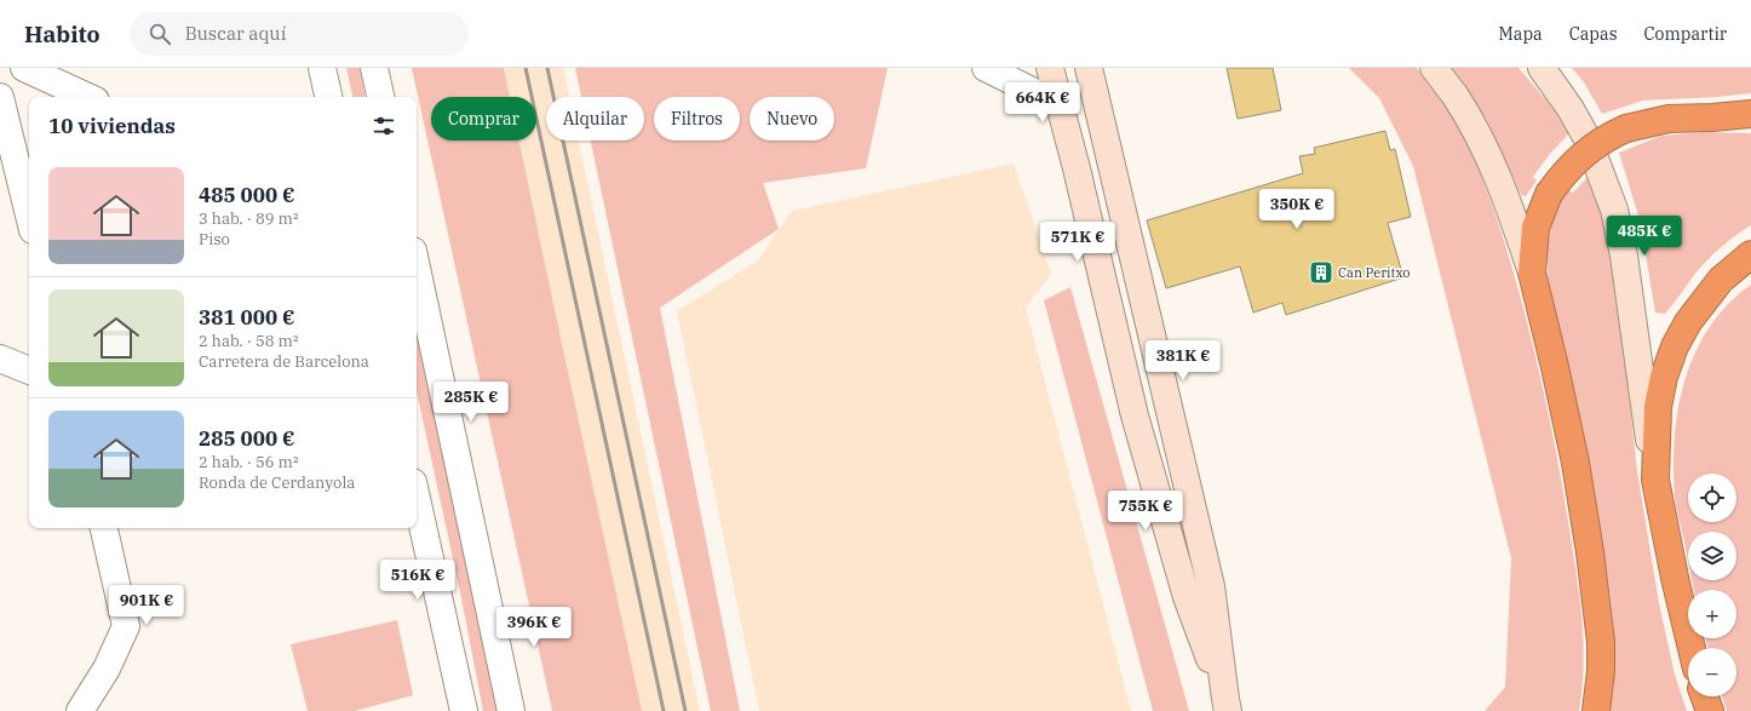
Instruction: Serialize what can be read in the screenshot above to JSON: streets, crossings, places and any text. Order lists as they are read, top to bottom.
{
  "places": {
    "building": ["Can Peritxo"]
  },
  "page": {
    "header": "Habito",
    "search": "Buscar aquí",
    "nav": ["Mapa", "Capas", "Compartir"],
    "price": [
      "664K €",
      "350K €",
      "485K €",
      "571K €",
      "381K €",
      "285K €",
      "755K €",
      "516K €",
      "901K €",
      "396K €"
    ],
    "chip": [
      "Comprar",
      "Alquilar",
      "Filtros",
      "Nuevo"
    ],
    "heading": "10 viviendas",
    "list": [
      {
        "name": "485 000 €",
        "note": "3 hab. · 89 m² · Piso"
      },
      {
        "name": "381 000 €",
        "note": "2 hab. · 58 m² · Carretera de Barcelona"
      },
      {
        "name": "285 000 €",
        "note": "2 hab. · 56 m² · Ronda de Cerdanyola"
      }
    ],
    "map_buttons": ["+", "−"]
  }
}
